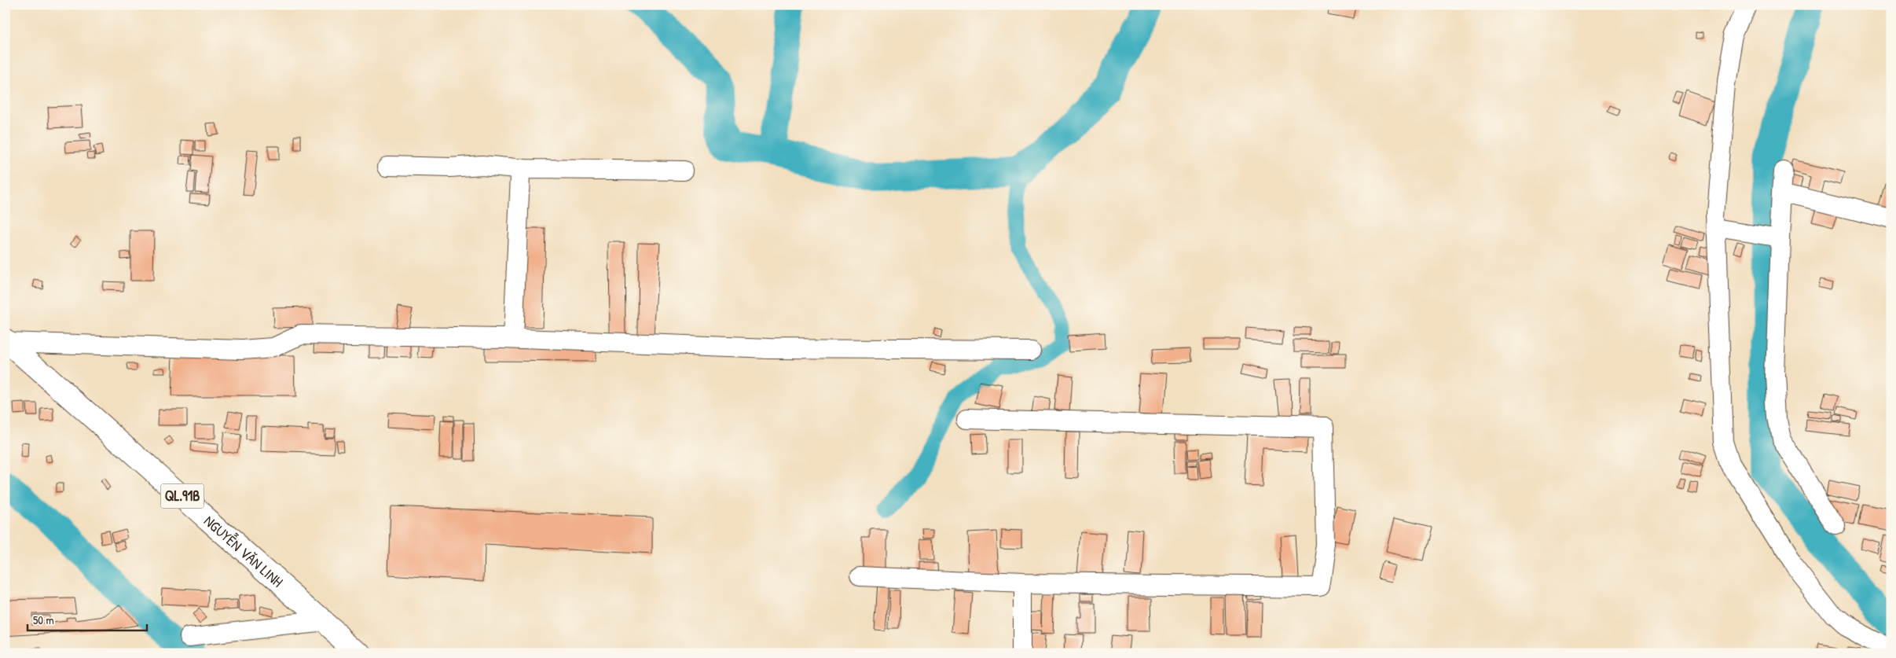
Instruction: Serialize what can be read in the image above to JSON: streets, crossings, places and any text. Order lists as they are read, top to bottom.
{
  "streets": {
    "highway": ["QL.91B", "NGUYỄN VĂN LINH"]
  },
  "scale_bar": "50 m"
}
